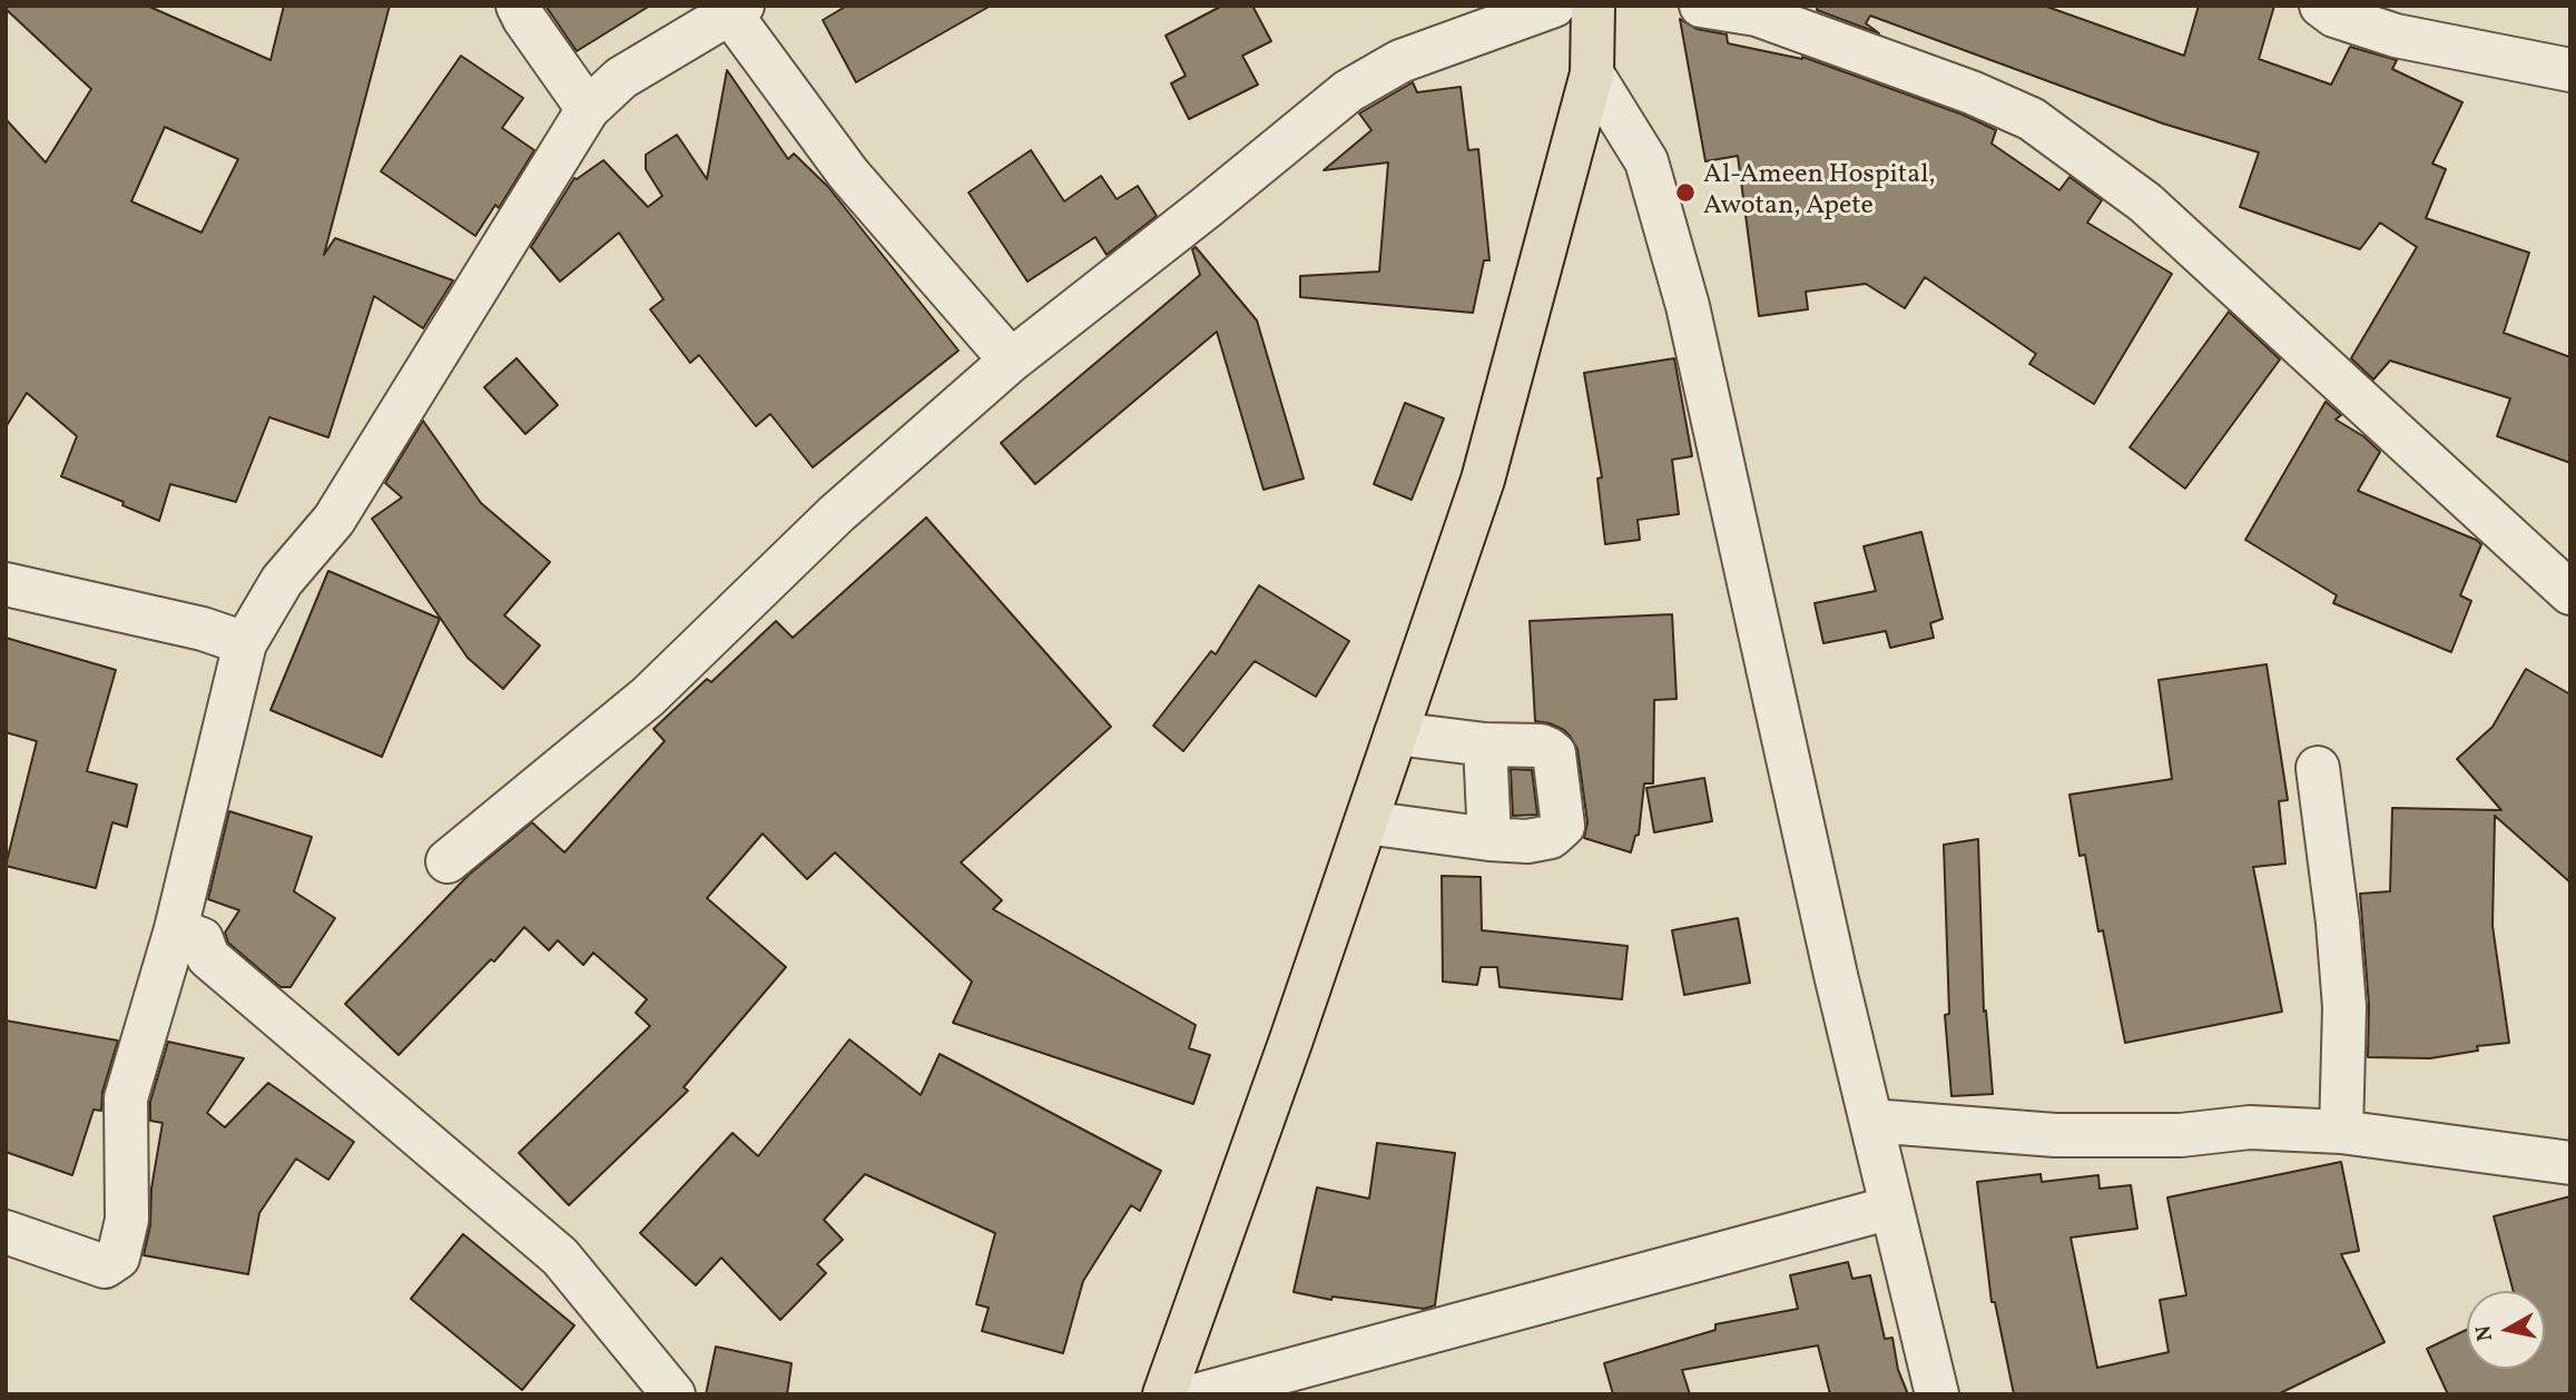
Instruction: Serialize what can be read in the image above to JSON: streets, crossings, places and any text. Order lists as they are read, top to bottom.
{
  "places": ["Al-Ameen Hospital, Awotan, Apete"],
  "north": "left"
}
